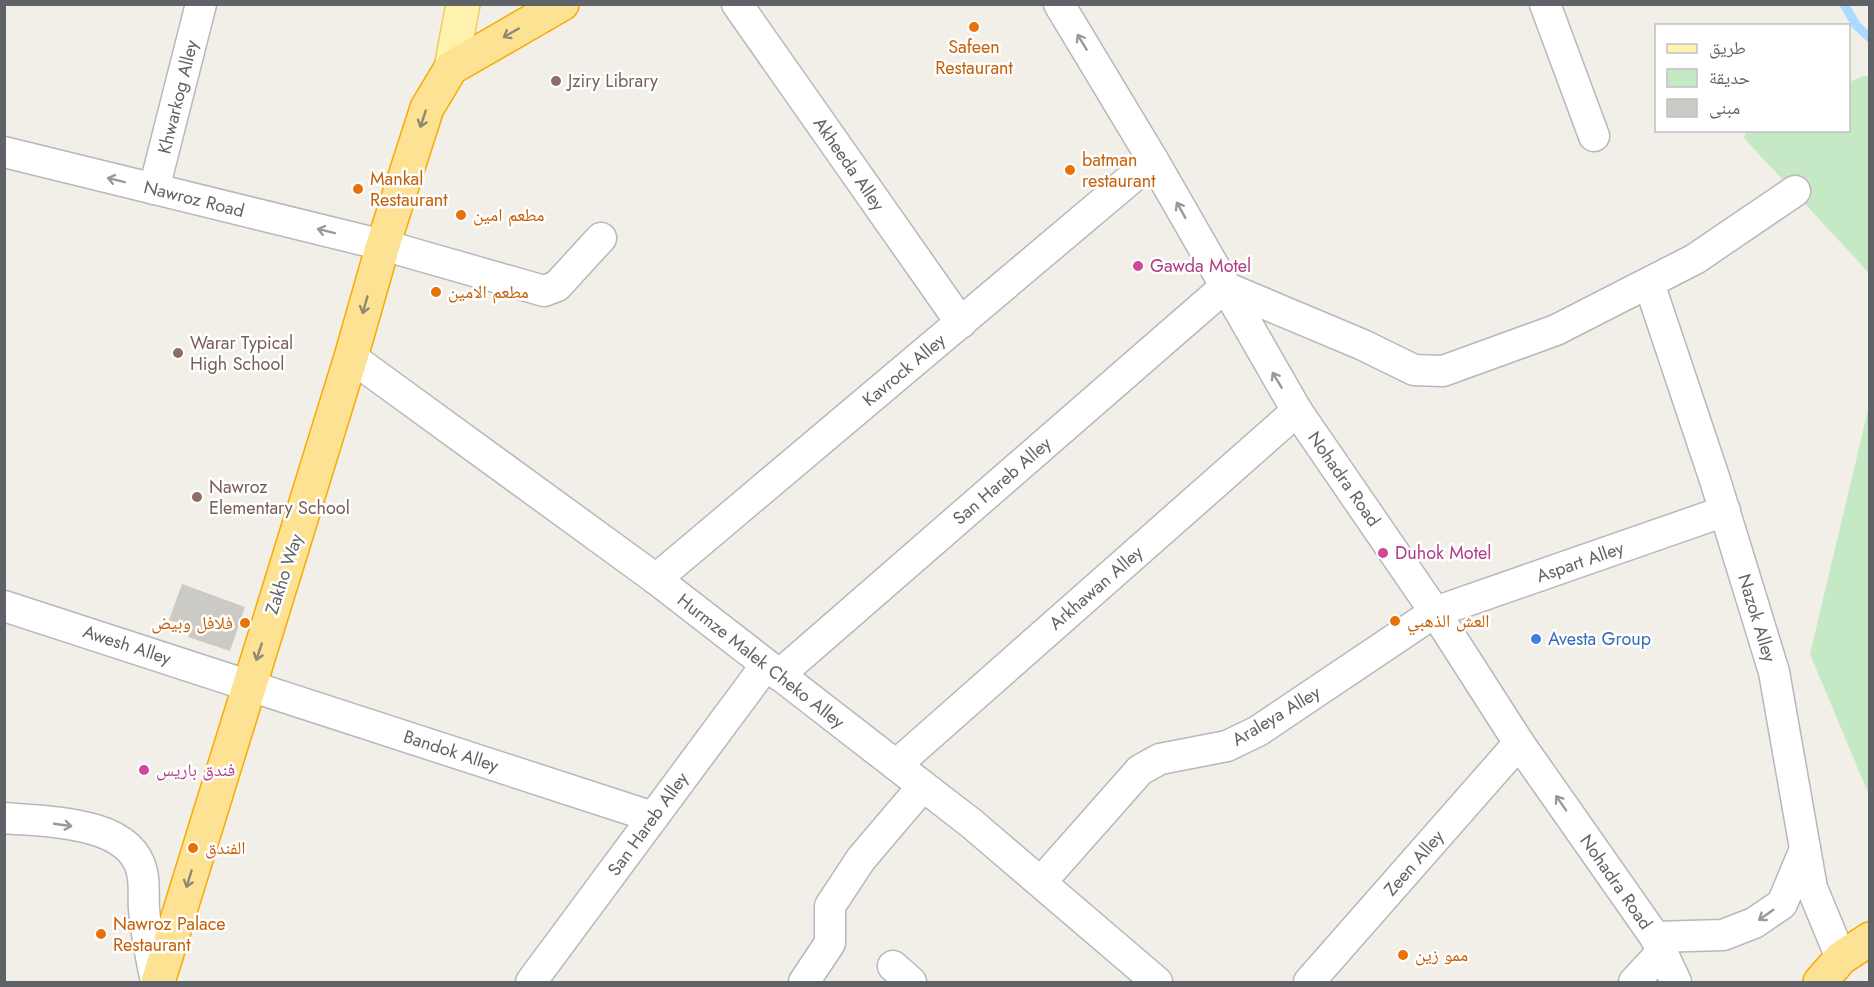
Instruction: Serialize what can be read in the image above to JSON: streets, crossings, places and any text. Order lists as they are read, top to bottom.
{
  "streets": {
    "highway": ["Zakho Way"],
    "street": [
      "Khwarkog Alley",
      "Akheeda Alley",
      "Nawroz Road",
      "Kavrock Alley",
      "Nohadra Road",
      "San Hareb Alley",
      "Aspart Alley",
      "Arkhawan Alley",
      "Nazok Alley",
      "Awesh Alley",
      "Hurmze Malek Cheko Alley",
      "Araleya Alley",
      "Bandok Alley",
      "Zeen Alley"
    ]
  },
  "crossings": [
    ["Khwarkog Alley", "Nawroz Road"],
    ["Akheeda Alley", "Kavrock Alley"],
    ["Nawroz Road", "Zakho Way"],
    ["Kavrock Alley", "Nohadra Road"],
    ["Kavrock Alley", "Hurmze Malek Cheko Alley"],
    ["Nohadra Road", "San Hareb Alley"],
    ["Nohadra Road", "Aspart Alley"],
    ["Nohadra Road", "Arkhawan Alley"],
    ["Nohadra Road", "Araleya Alley"],
    ["Nohadra Road", "Zeen Alley"],
    ["San Hareb Alley", "Hurmze Malek Cheko Alley"],
    ["San Hareb Alley", "Bandok Alley"],
    ["Aspart Alley", "Nazok Alley"],
    ["Aspart Alley", "Araleya Alley"],
    ["Zakho Way", "Awesh Alley"],
    ["Zakho Way", "Hurmze Malek Cheko Alley"],
    ["Zakho Way", "Bandok Alley"],
    ["Arkhawan Alley", "Hurmze Malek Cheko Alley"],
    ["Awesh Alley", "Bandok Alley"],
    ["Hurmze Malek Cheko Alley", "Araleya Alley"]
  ],
  "one_way": ["Nawroz Road", "Nohadra Road", "Zakho Way"],
  "places": [
    "Safeen Restaurant",
    "Jziry Library",
    "batman restaurant",
    "Mankal Restaurant",
    "مطعم امين",
    "Gawda Motel",
    "مطعم الامين",
    "Warar Typical High School",
    "Nawroz Elementary School",
    "Duhok Motel",
    "العش الذهبي",
    "فلافل وبيض",
    "Avesta Group",
    "فندق باريس",
    "الفندق",
    "Nawroz Palace Restaurant",
    "ممو زين"
  ],
  "legend": ["طريق", "حديقة", "مبنى"]
}
